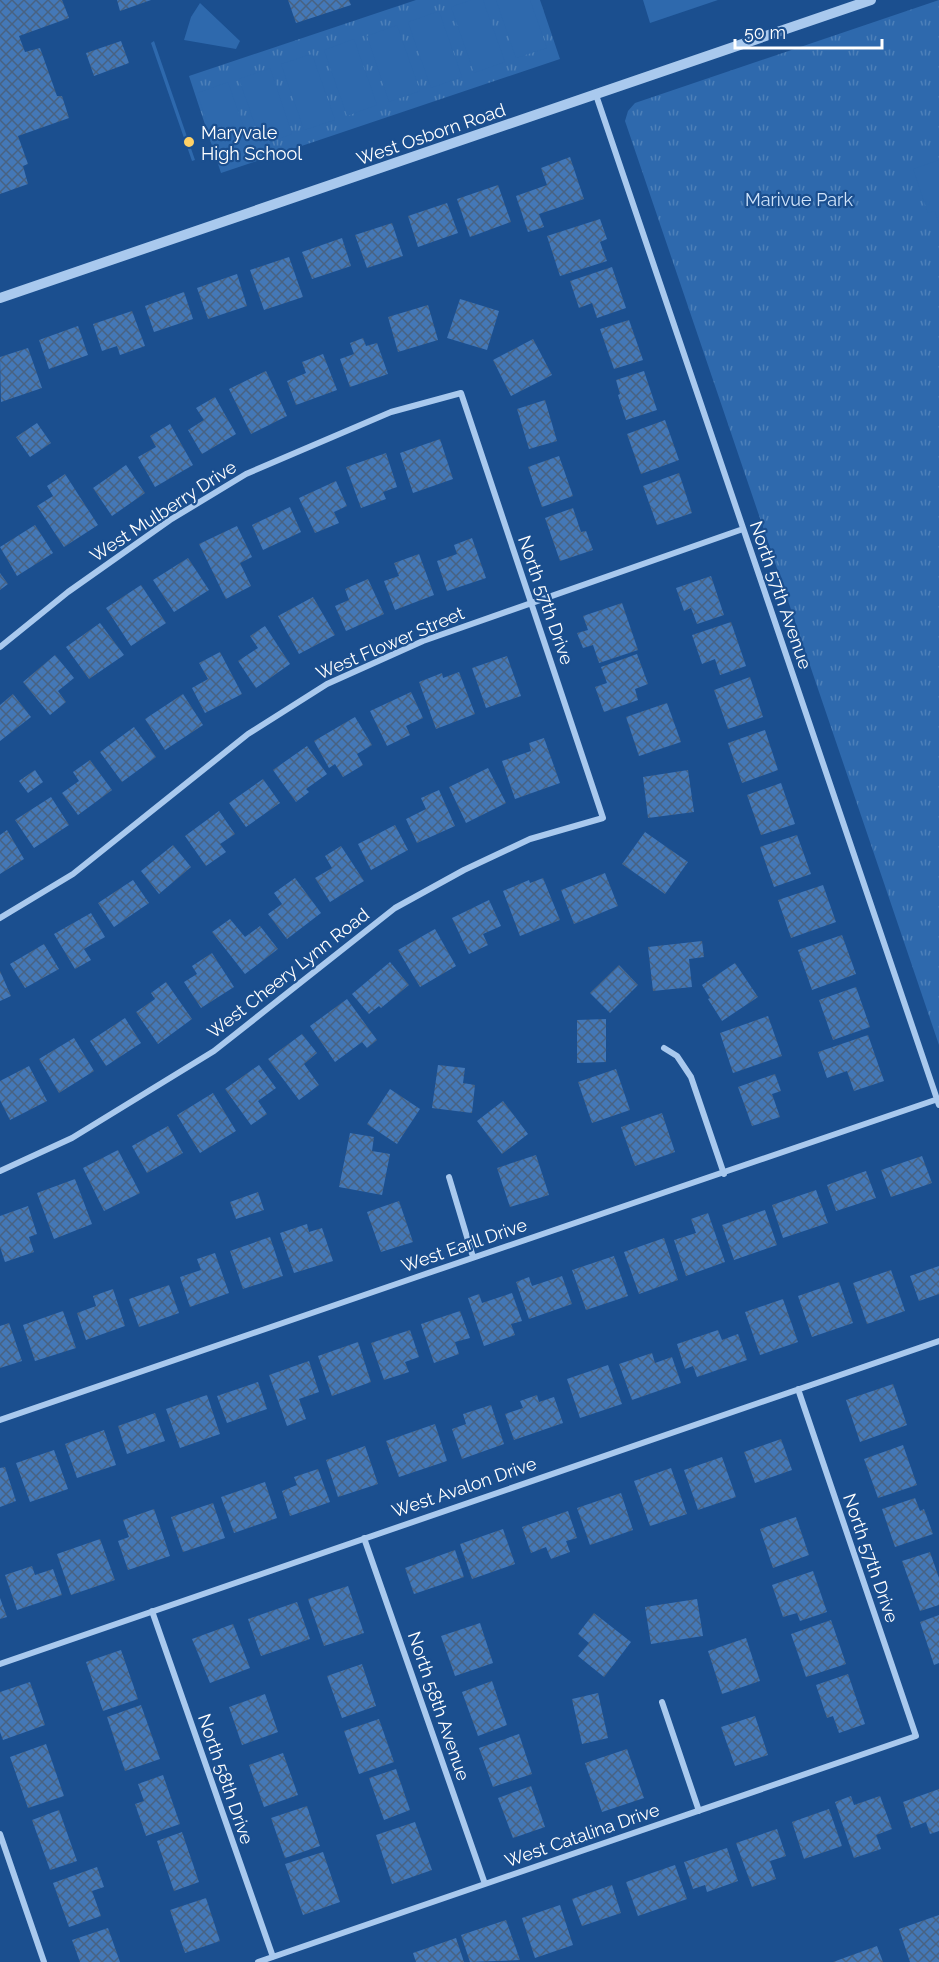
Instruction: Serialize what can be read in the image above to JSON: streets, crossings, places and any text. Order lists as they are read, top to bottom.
{
  "streets": {
    "street": [
      "West Osborn Road",
      "West Mulberry Drive",
      "North 57th Avenue",
      "North 57th Drive",
      "West Flower Street",
      "West Cheery Lynn Road",
      "West Earll Drive",
      "West Avalon Drive",
      "North 58th Avenue",
      "North 58th Drive",
      "West Catalina Drive"
    ]
  },
  "crossings": [
    ["West Osborn Road", "North 57th Avenue"],
    ["West Mulberry Drive", "North 57th Drive"],
    ["North 57th Avenue", "West Flower Street"],
    ["North 57th Avenue", "West Earll Drive"],
    ["North 57th Drive", "West Flower Street"],
    ["North 57th Drive", "West Cheery Lynn Road"],
    ["North 57th Drive", "West Avalon Drive"],
    ["North 57th Drive", "West Catalina Drive"],
    ["West Avalon Drive", "North 58th Avenue"],
    ["West Avalon Drive", "North 58th Drive"],
    ["North 58th Avenue", "West Catalina Drive"],
    ["North 58th Drive", "West Catalina Drive"]
  ],
  "parks": ["Marivue Park"],
  "places": ["Maryvale High School"],
  "scale_bar": "50 m"
}
